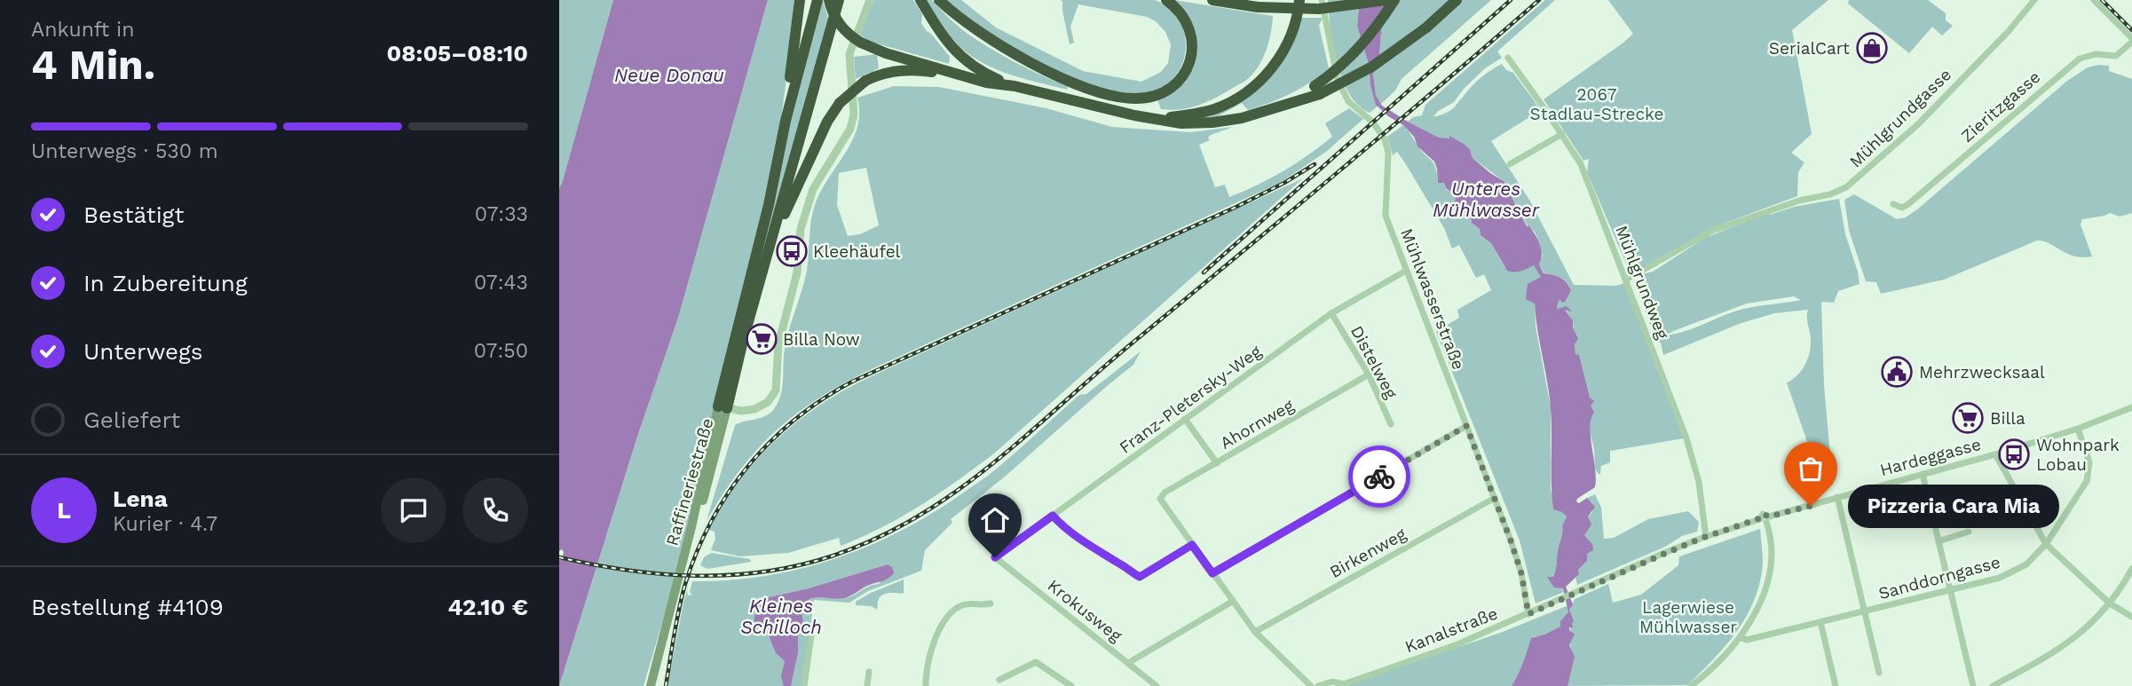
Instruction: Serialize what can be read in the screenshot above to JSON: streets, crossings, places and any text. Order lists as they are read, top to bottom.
{
  "streets": {
    "main road": ["Raffineriestraße"],
    "street": [
      "Zieritzgasse",
      "Mühlgrundgasse",
      "Mühlgrundweg",
      "Mühlwasserstraße",
      "Distelweg",
      "Franz-Pletersky-Weg",
      "Ahornweg",
      "Hardeggasse",
      "Birkenweg",
      "Sanddorngasse",
      "Krokusweg",
      "Kanalstraße"
    ]
  },
  "crossings": [
    ["Mühlgrundgasse", "Mühlgrundweg"],
    ["Mühlgrundweg", "Hardeggasse"],
    ["Mühlgrundweg", "Kanalstraße"],
    ["Mühlwasserstraße", "Franz-Pletersky-Weg"],
    ["Mühlwasserstraße", "Birkenweg"],
    ["Mühlwasserstraße", "Kanalstraße"],
    ["Distelweg", "Franz-Pletersky-Weg"],
    ["Distelweg", "Ahornweg"],
    ["Franz-Pletersky-Weg", "Krokusweg"],
    ["Hardeggasse", "Sanddorngasse"],
    ["Hardeggasse", "Kanalstraße"]
  ],
  "water": ["Neue Donau", "Unteres Mühlwasser", "Kleines Schilloch"],
  "parks": ["2067 Stadlau-Strecke", "Lagerwiese Mühlwasser"],
  "places": {
    "shop": ["SerialCart"],
    "bus stop": ["Kleehäufel", "Wohnpark Lobau"],
    "supermarket": ["Billa Now", "Billa"],
    "public building": ["Mehrzwecksaal"],
    "other": ["Pizzeria Cara Mia"]
  },
  "page": {
    "heading": ["4 Min.", "Ankunft in", "08:05–08:10"],
    "panel": [
      "Lena",
      "Kurier · 4.7",
      "Bestellung #4109",
      "42.10 €"
    ],
    "bar": "Unterwegs · 530 m",
    "list": [
      ["Bestätigt", "07:33"],
      ["In Zubereitung", "07:43"],
      ["Unterwegs", "07:50"],
      "Geliefert"
    ],
    "round": "L",
    "bubble": "Pizzeria Cara Mia"
  }
}
